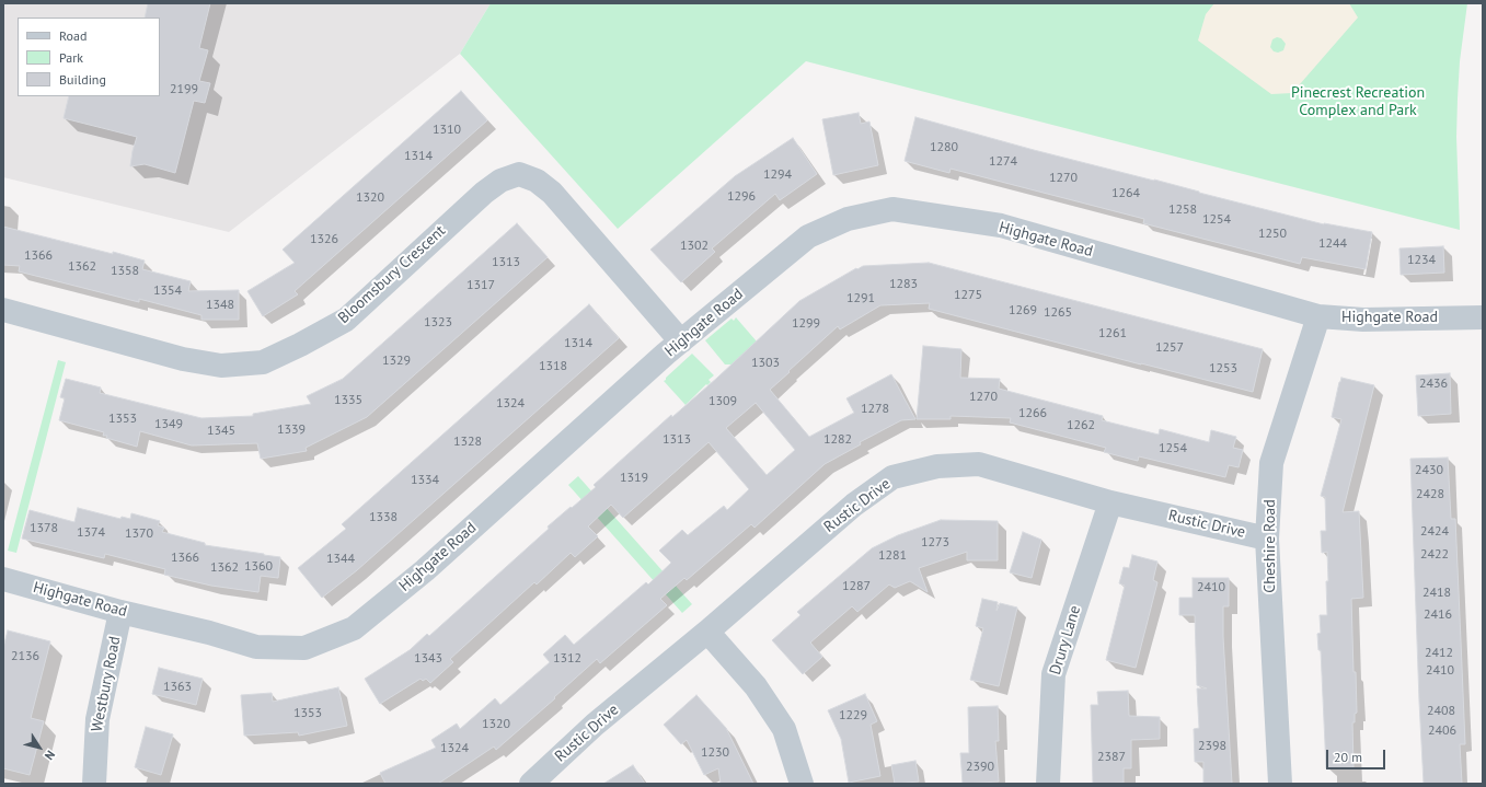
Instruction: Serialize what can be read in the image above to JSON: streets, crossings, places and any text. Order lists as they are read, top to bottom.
{
  "streets": {
    "street": [
      "Highgate Road",
      "Bloomsbury Crescent",
      "Rustic Drive",
      "Cheshire Road",
      "Drury Lane",
      "Westbury Road"
    ]
  },
  "crossings": [
    ["Highgate Road", "Bloomsbury Crescent"],
    ["Highgate Road", "Cheshire Road"],
    ["Highgate Road", "Westbury Road"],
    ["Rustic Drive", "Cheshire Road"],
    ["Rustic Drive", "Drury Lane"]
  ],
  "parks": ["Pinecrest Recreation Complex and Park"],
  "house_numbers": [
    "2199",
    "1310",
    "1280",
    "1314",
    "1274",
    "1294",
    "1270",
    "1264",
    "1296",
    "1320",
    "1258",
    "1254",
    "1250",
    "1326",
    "1244",
    "1302",
    "1366",
    "1234",
    "1313",
    "1362",
    "1358",
    "1283",
    "1317",
    "1354",
    "1275",
    "1291",
    "1348",
    "1269",
    "1265",
    "1323",
    "1299",
    "1261",
    "1314",
    "1257",
    "1329",
    "1303",
    "1318",
    "1253",
    "2436",
    "1270",
    "1335",
    "1309",
    "1324",
    "1278",
    "1266",
    "1353",
    "1349",
    "1262",
    "1339",
    "1345",
    "1313",
    "1282",
    "1328",
    "1254",
    "2430",
    "1319",
    "1334",
    "2428",
    "1338",
    "1378",
    "2424",
    "1374",
    "1370",
    "1273",
    "2422",
    "1281",
    "1366",
    "1344",
    "1360",
    "1362",
    "1287",
    "2410",
    "2418",
    "2416",
    "2412",
    "2136",
    "1343",
    "1312",
    "2410",
    "1363",
    "2408",
    "1353",
    "1229",
    "1320",
    "2406",
    "2398",
    "1324",
    "1230",
    "2387",
    "2390"
  ],
  "legend": ["Road", "Park", "Building"],
  "scale_bar": "20 m",
  "north": "bottom right"
}
